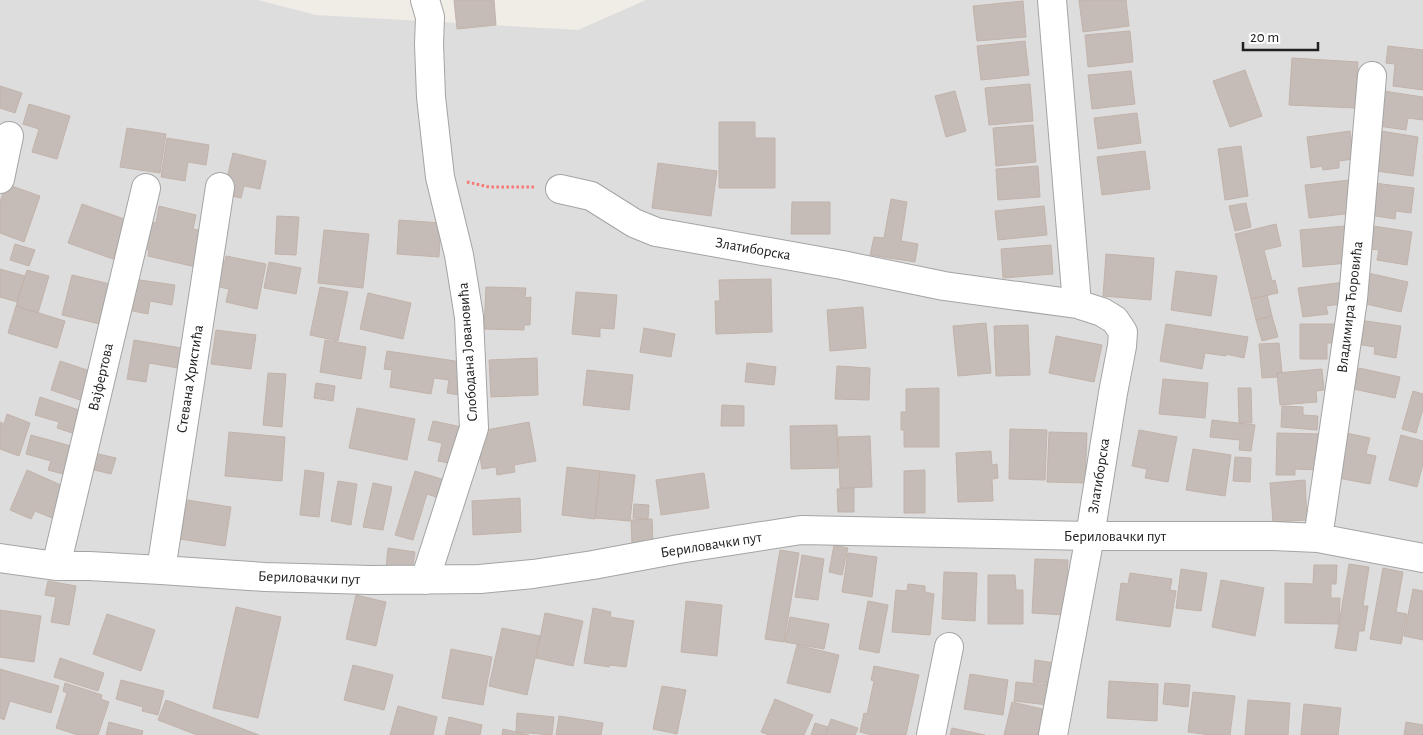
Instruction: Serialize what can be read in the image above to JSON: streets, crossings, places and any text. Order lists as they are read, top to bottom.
{
  "streets": {
    "street": [
      "Златиборска",
      "Владимира Ћоровића",
      "Слободана Јовановића",
      "Вајфертова",
      "Стевана Христића",
      "Бериловачки пут"
    ]
  },
  "crossings": [
    ["Златиборска", "Бериловачки пут"],
    ["Владимира Ћоровића", "Бериловачки пут"],
    ["Слободана Јовановића", "Бериловачки пут"],
    ["Вајфертова", "Бериловачки пут"],
    ["Стевана Христића", "Бериловачки пут"]
  ],
  "scale_bar": "20 m"
}
